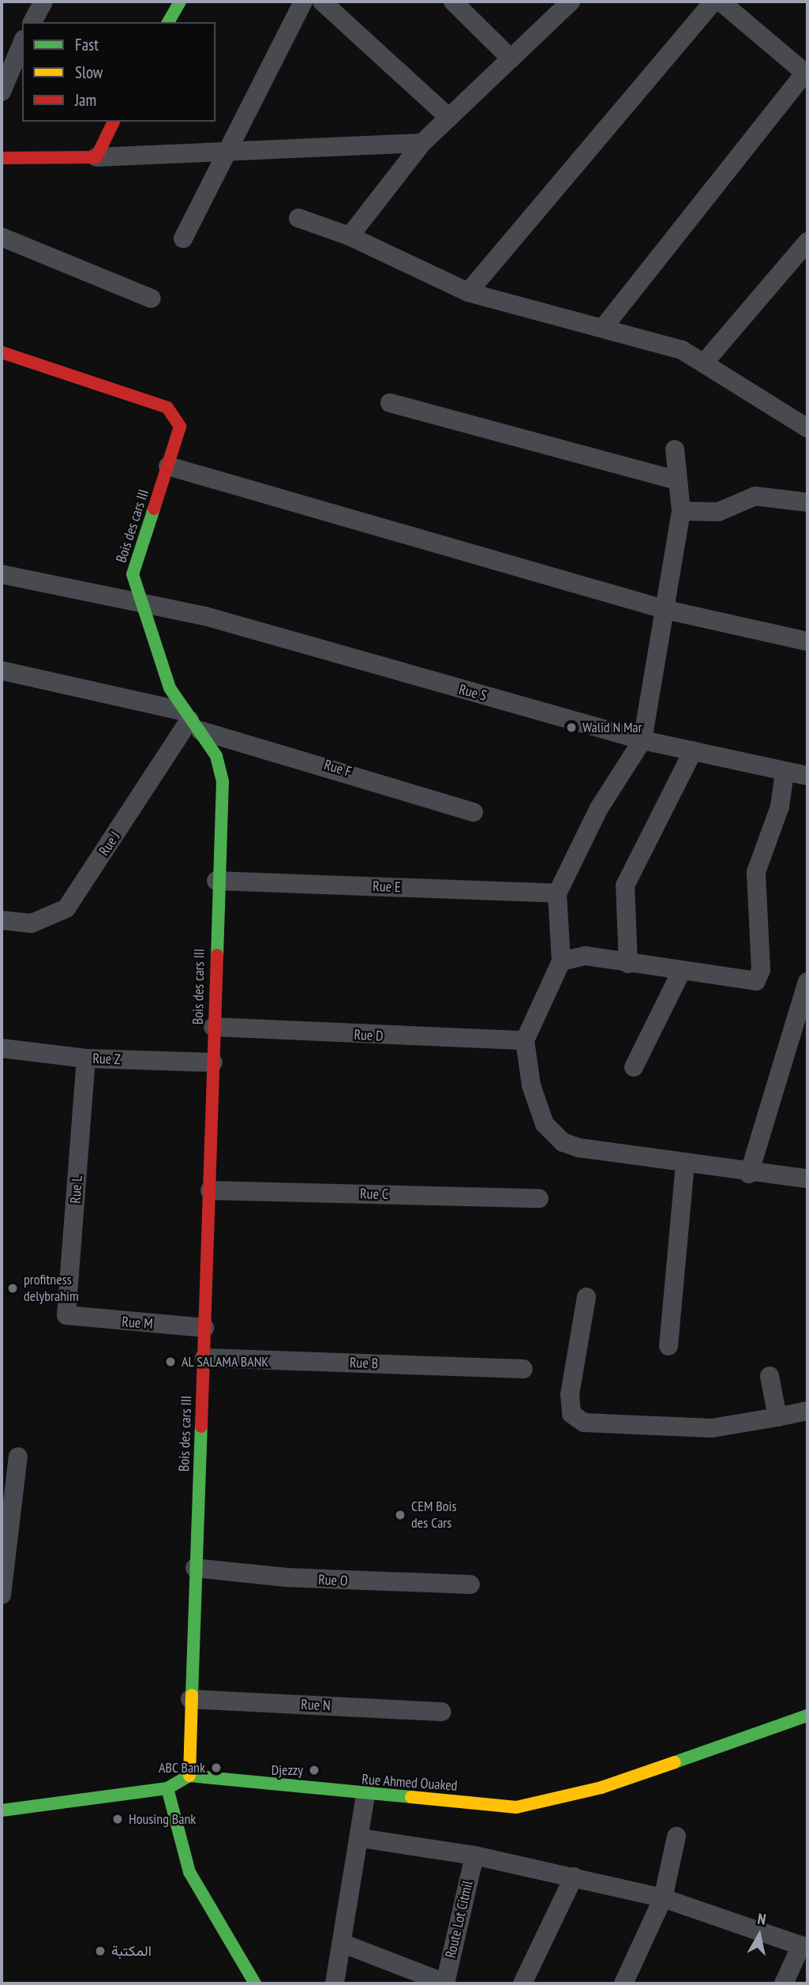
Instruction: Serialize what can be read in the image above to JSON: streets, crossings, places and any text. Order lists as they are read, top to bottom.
{
  "streets": {
    "street": [
      "Bois des cars III",
      "Rue S",
      "Rue F",
      "Rue J",
      "Rue E",
      "Rue D",
      "Rue Z",
      "Rue L",
      "Rue C",
      "Rue M",
      "Rue B",
      "Rue O",
      "Rue N",
      "Rue Ahmed Ouaked",
      "Route Lot Citmil"
    ]
  },
  "crossings": [
    ["Bois des cars III", "Rue S"],
    ["Bois des cars III", "Rue F"],
    ["Bois des cars III", "Rue J"],
    ["Bois des cars III", "Rue E"],
    ["Bois des cars III", "Rue D"],
    ["Bois des cars III", "Rue Z"],
    ["Bois des cars III", "Rue C"],
    ["Bois des cars III", "Rue M"],
    ["Bois des cars III", "Rue B"],
    ["Bois des cars III", "Rue O"],
    ["Bois des cars III", "Rue N"],
    ["Bois des cars III", "Rue Ahmed Ouaked"],
    ["Rue F", "Rue J"],
    ["Rue Z", "Rue L"],
    ["Rue L", "Rue M"]
  ],
  "places": [
    "Walid N Mar",
    "profitness delybrahim",
    "AL SALAMA BANK",
    "CEM Bois des Cars",
    "ABC Bank",
    "Djezzy",
    "Housing Bank",
    "المكتبة"
  ],
  "legend": ["Fast", "Slow", "Jam"],
  "north": "top"
}
